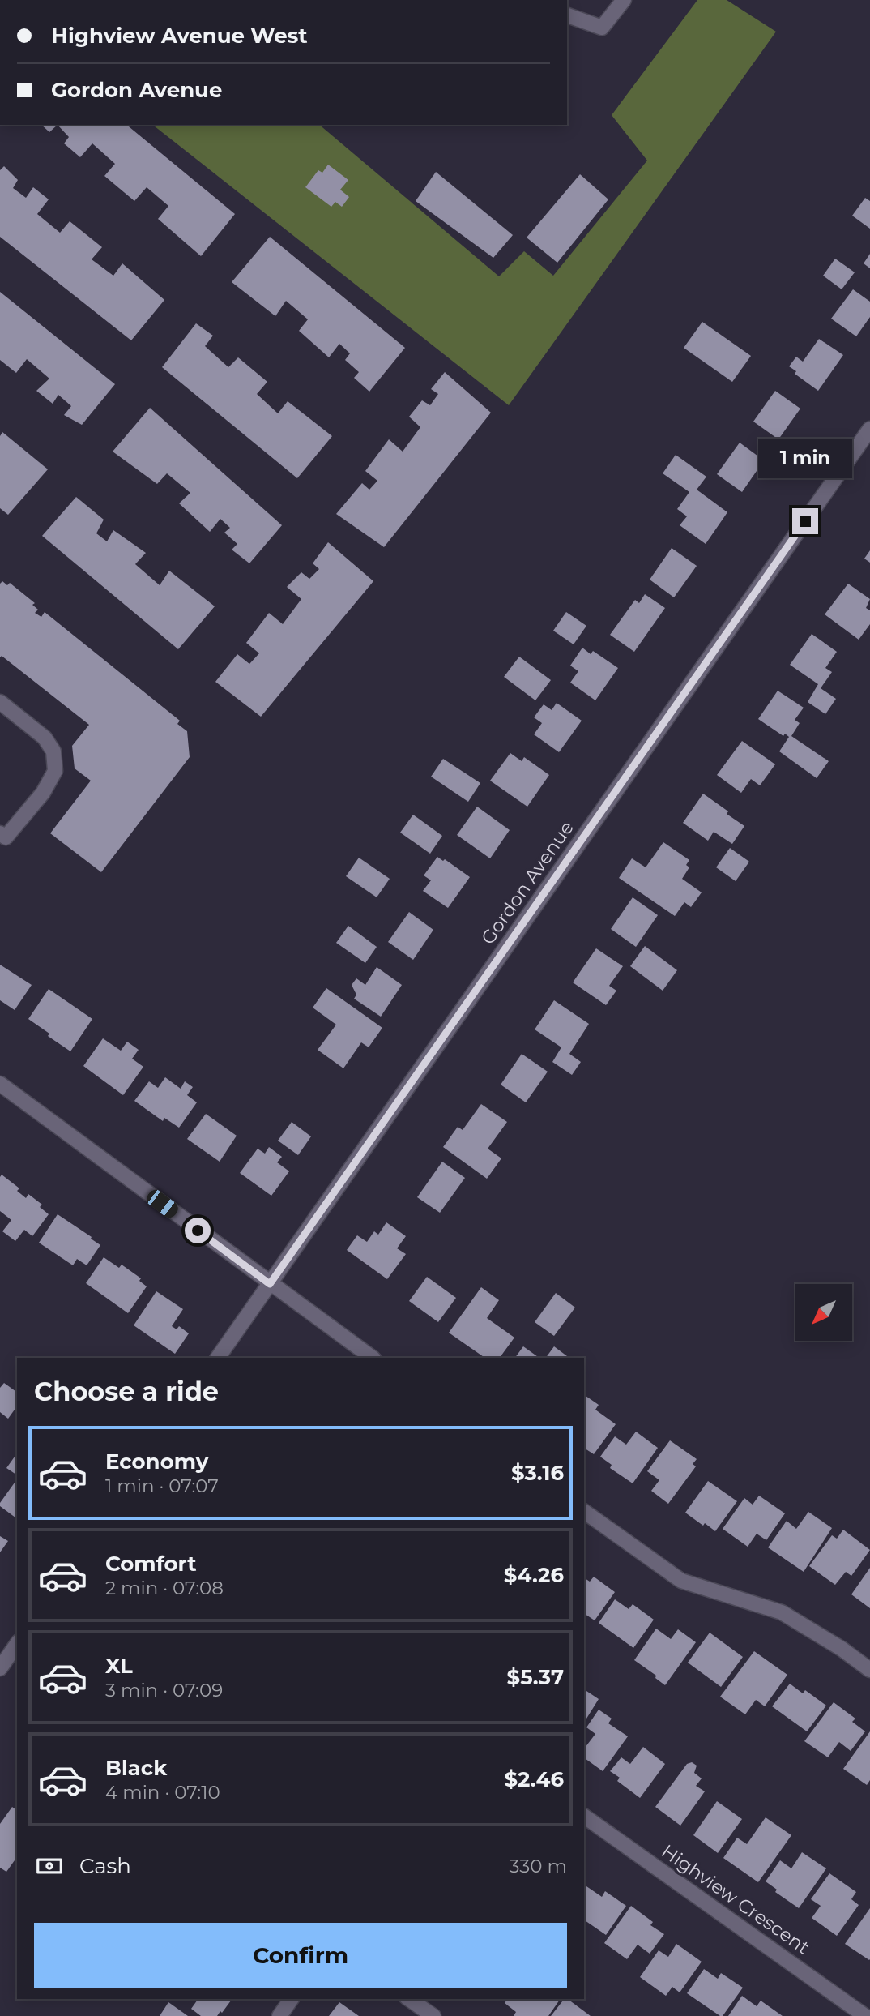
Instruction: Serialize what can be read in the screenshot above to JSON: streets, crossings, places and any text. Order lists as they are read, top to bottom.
{
  "streets": {
    "street": ["Gordon Avenue", "Highview Crescent"]
  },
  "north": "bottom left",
  "page": {
    "banner": ["Highview Avenue West", "Gordon Avenue"],
    "bubble": "1 min",
    "heading": "Choose a ride",
    "list": [
      {
        "name": "Economy",
        "note": "1 min · 07:07",
        "value": "$3.16"
      },
      {
        "name": "Comfort",
        "note": "2 min · 07:08",
        "value": "$4.26"
      },
      {
        "name": "XL",
        "note": "3 min · 07:09",
        "value": "$5.37"
      },
      {
        "name": "Black",
        "note": "4 min · 07:10",
        "value": "$2.46"
      }
    ],
    "pay": ["Cash", "330 m"],
    "buttons": "Confirm"
  }
}
